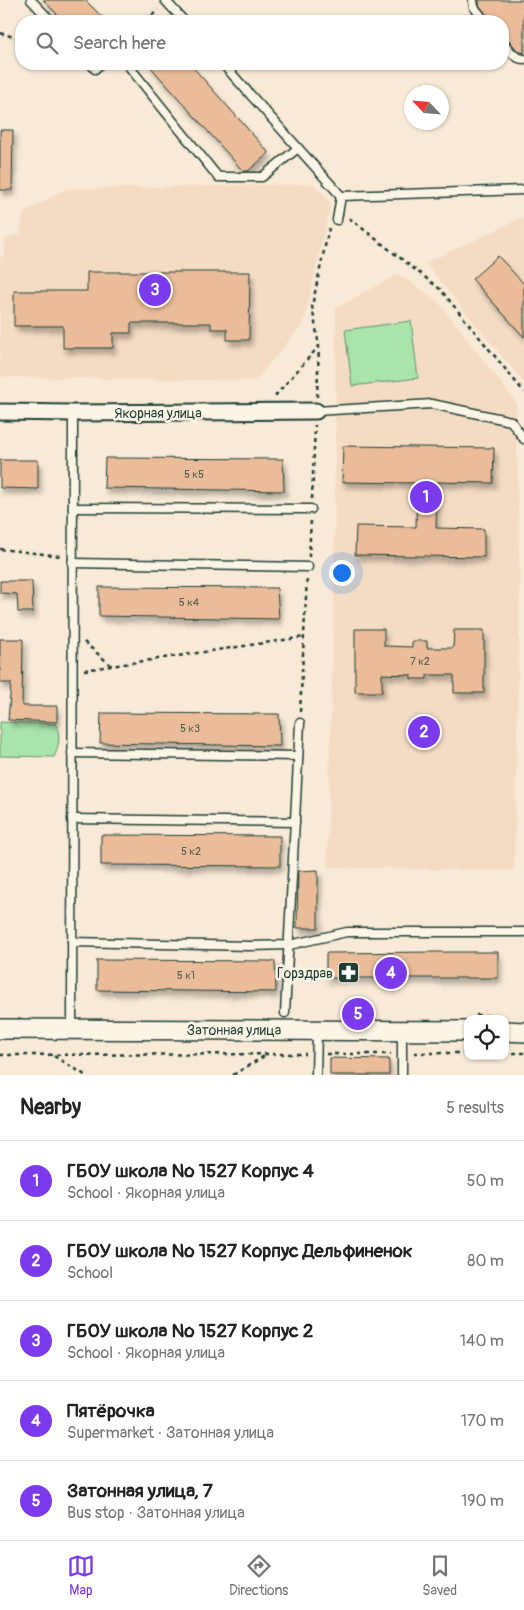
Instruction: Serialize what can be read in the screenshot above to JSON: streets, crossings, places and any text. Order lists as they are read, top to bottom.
{
  "streets": {
    "street": ["Якорная улица", "Затонная улица"]
  },
  "places": {
    "pharmacy": ["Горздрав"]
  },
  "house_numbers": [
    "5 к5",
    "5 к4",
    "7 к2",
    "5 к3",
    "5 к2",
    "5 к1"
  ],
  "north": "top left",
  "page": {
    "search": "Search here",
    "pins": [
      "3",
      "1",
      "2",
      "4",
      "5"
    ],
    "heading": ["Nearby", "5 results"],
    "list": [
      {
        "mark": "1",
        "name": "ГБОУ школа № 1527 Корпус 4",
        "note": "School · Якорная улица",
        "value": "50 m"
      },
      {
        "mark": "2",
        "name": "ГБОУ школа № 1527 Корпус Дельфиненок",
        "note": "School",
        "value": "80 m"
      },
      {
        "mark": "3",
        "name": "ГБОУ школа № 1527 Корпус 2",
        "note": "School · Якорная улица",
        "value": "140 m"
      },
      {
        "mark": "4",
        "name": "Пятёрочка",
        "note": "Supermarket · Затонная улица",
        "value": "170 m"
      },
      {
        "mark": "5",
        "name": "Затонная улица, 7",
        "note": "Bus stop · Затонная улица",
        "value": "190 m"
      }
    ],
    "nav": ["Map", "Directions", "Saved"]
  }
}
